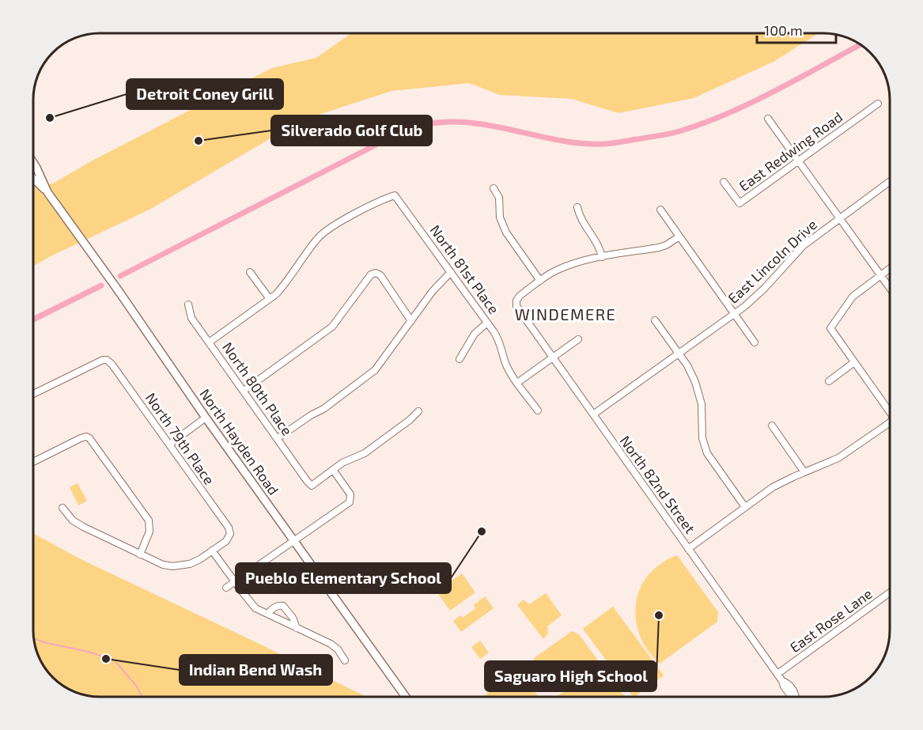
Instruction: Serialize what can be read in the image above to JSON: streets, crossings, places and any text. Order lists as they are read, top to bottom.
{
  "streets": {
    "main road": ["North Hayden Road"],
    "street": [
      "East Redwing Road",
      "East Lincoln Drive",
      "North 81st Place",
      "North 80th Place",
      "North 79th Place",
      "North 82nd Street",
      "East Rose Lane"
    ]
  },
  "crossings": [
    ["East Lincoln Drive", "North 82nd Street"],
    ["North 82nd Street", "East Rose Lane"]
  ],
  "districts": ["WINDEMERE"],
  "places": [
    "Detroit Coney Grill",
    "Silverado Golf Club",
    "Pueblo Elementary School",
    "Saguaro High School",
    "Indian Bend Wash"
  ],
  "scale_bar": "100 m"
}
